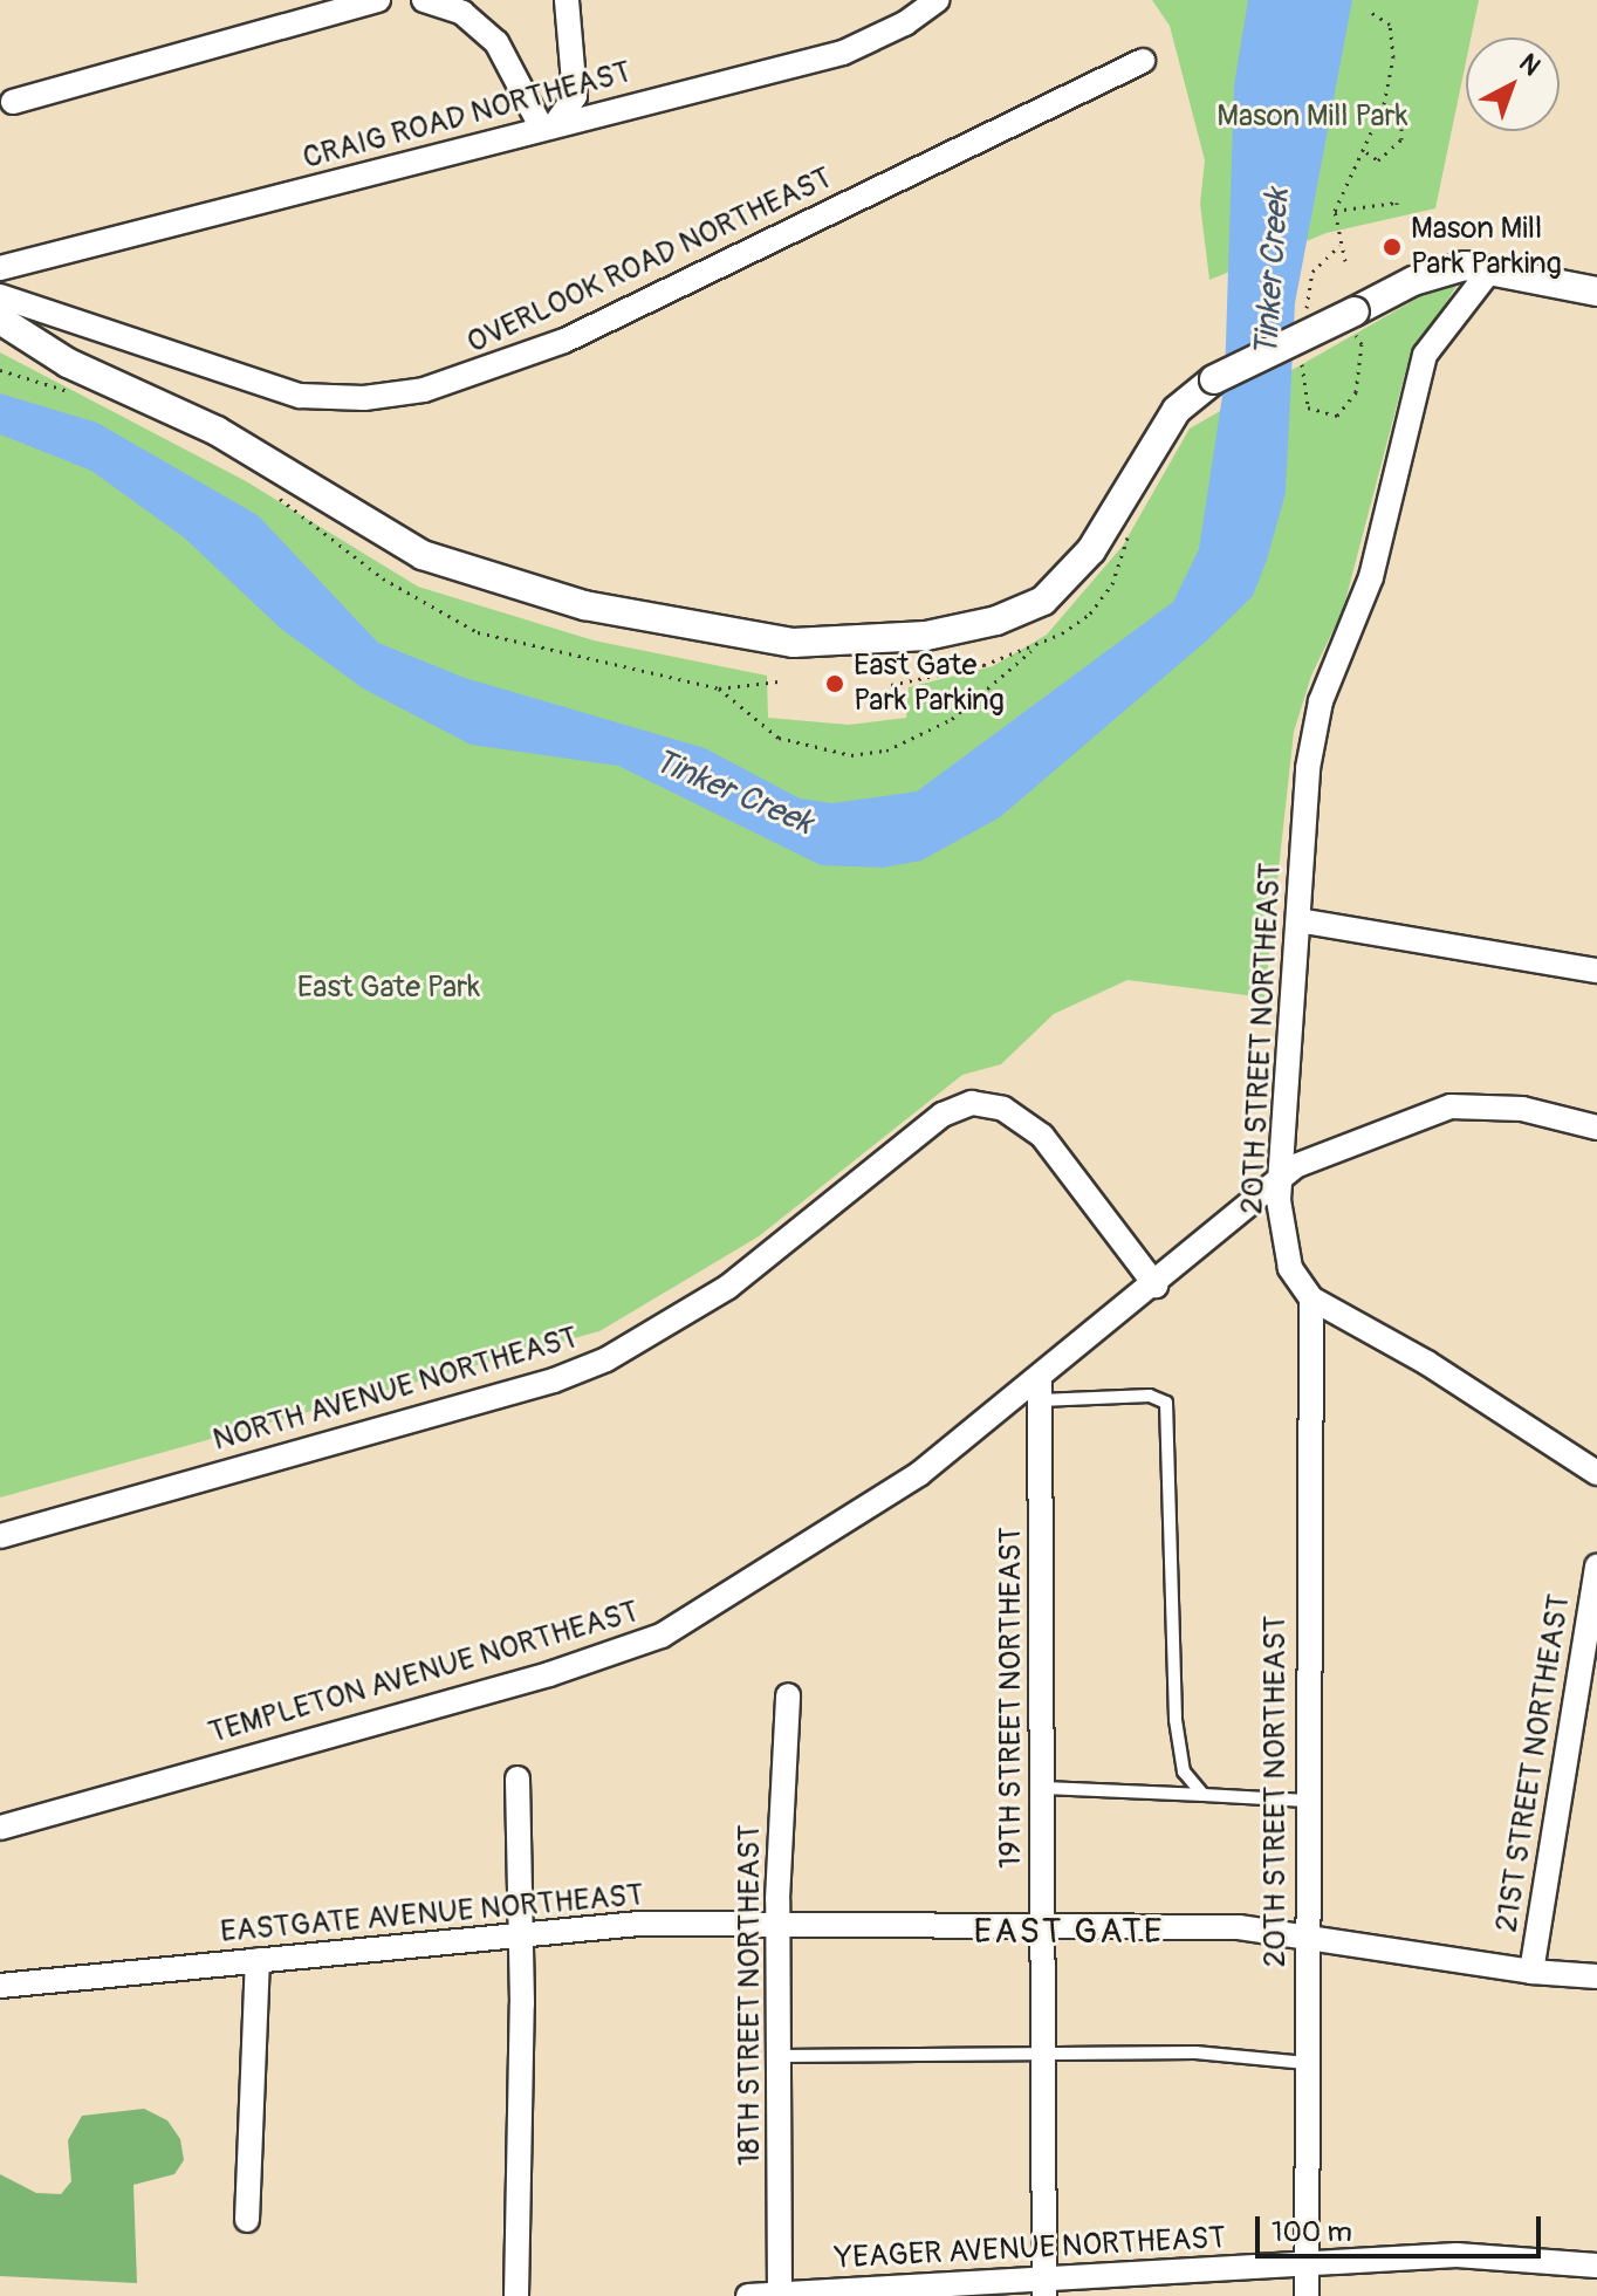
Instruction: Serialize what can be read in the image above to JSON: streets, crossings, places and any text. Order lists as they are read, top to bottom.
{
  "streets": {
    "street": [
      "CRAIG ROAD NORTHEAST",
      "OVERLOOK ROAD NORTHEAST",
      "20TH STREET NORTHEAST",
      "NORTH AVENUE NORTHEAST",
      "TEMPLETON AVENUE NORTHEAST",
      "19TH STREET NORTHEAST",
      "21ST STREET NORTHEAST",
      "EASTGATE AVENUE NORTHEAST",
      "18TH STREET NORTHEAST",
      "YEAGER AVENUE NORTHEAST"
    ]
  },
  "crossings": [
    ["20TH STREET NORTHEAST", "TEMPLETON AVENUE NORTHEAST"],
    ["20TH STREET NORTHEAST", "EASTGATE AVENUE NORTHEAST"],
    ["20TH STREET NORTHEAST", "YEAGER AVENUE NORTHEAST"],
    ["NORTH AVENUE NORTHEAST", "TEMPLETON AVENUE NORTHEAST"],
    ["TEMPLETON AVENUE NORTHEAST", "19TH STREET NORTHEAST"],
    ["19TH STREET NORTHEAST", "EASTGATE AVENUE NORTHEAST"],
    ["19TH STREET NORTHEAST", "YEAGER AVENUE NORTHEAST"],
    ["21ST STREET NORTHEAST", "EASTGATE AVENUE NORTHEAST"],
    ["EASTGATE AVENUE NORTHEAST", "18TH STREET NORTHEAST"],
    ["18TH STREET NORTHEAST", "YEAGER AVENUE NORTHEAST"]
  ],
  "districts": ["EAST GATE"],
  "water": ["Tinker Creek"],
  "parks": ["Mason Mill Park", "East Gate Park"],
  "places": ["Mason Mill Park Parking", "East Gate Park Parking"],
  "scale_bar": "100 m",
  "north": "top right"
}
